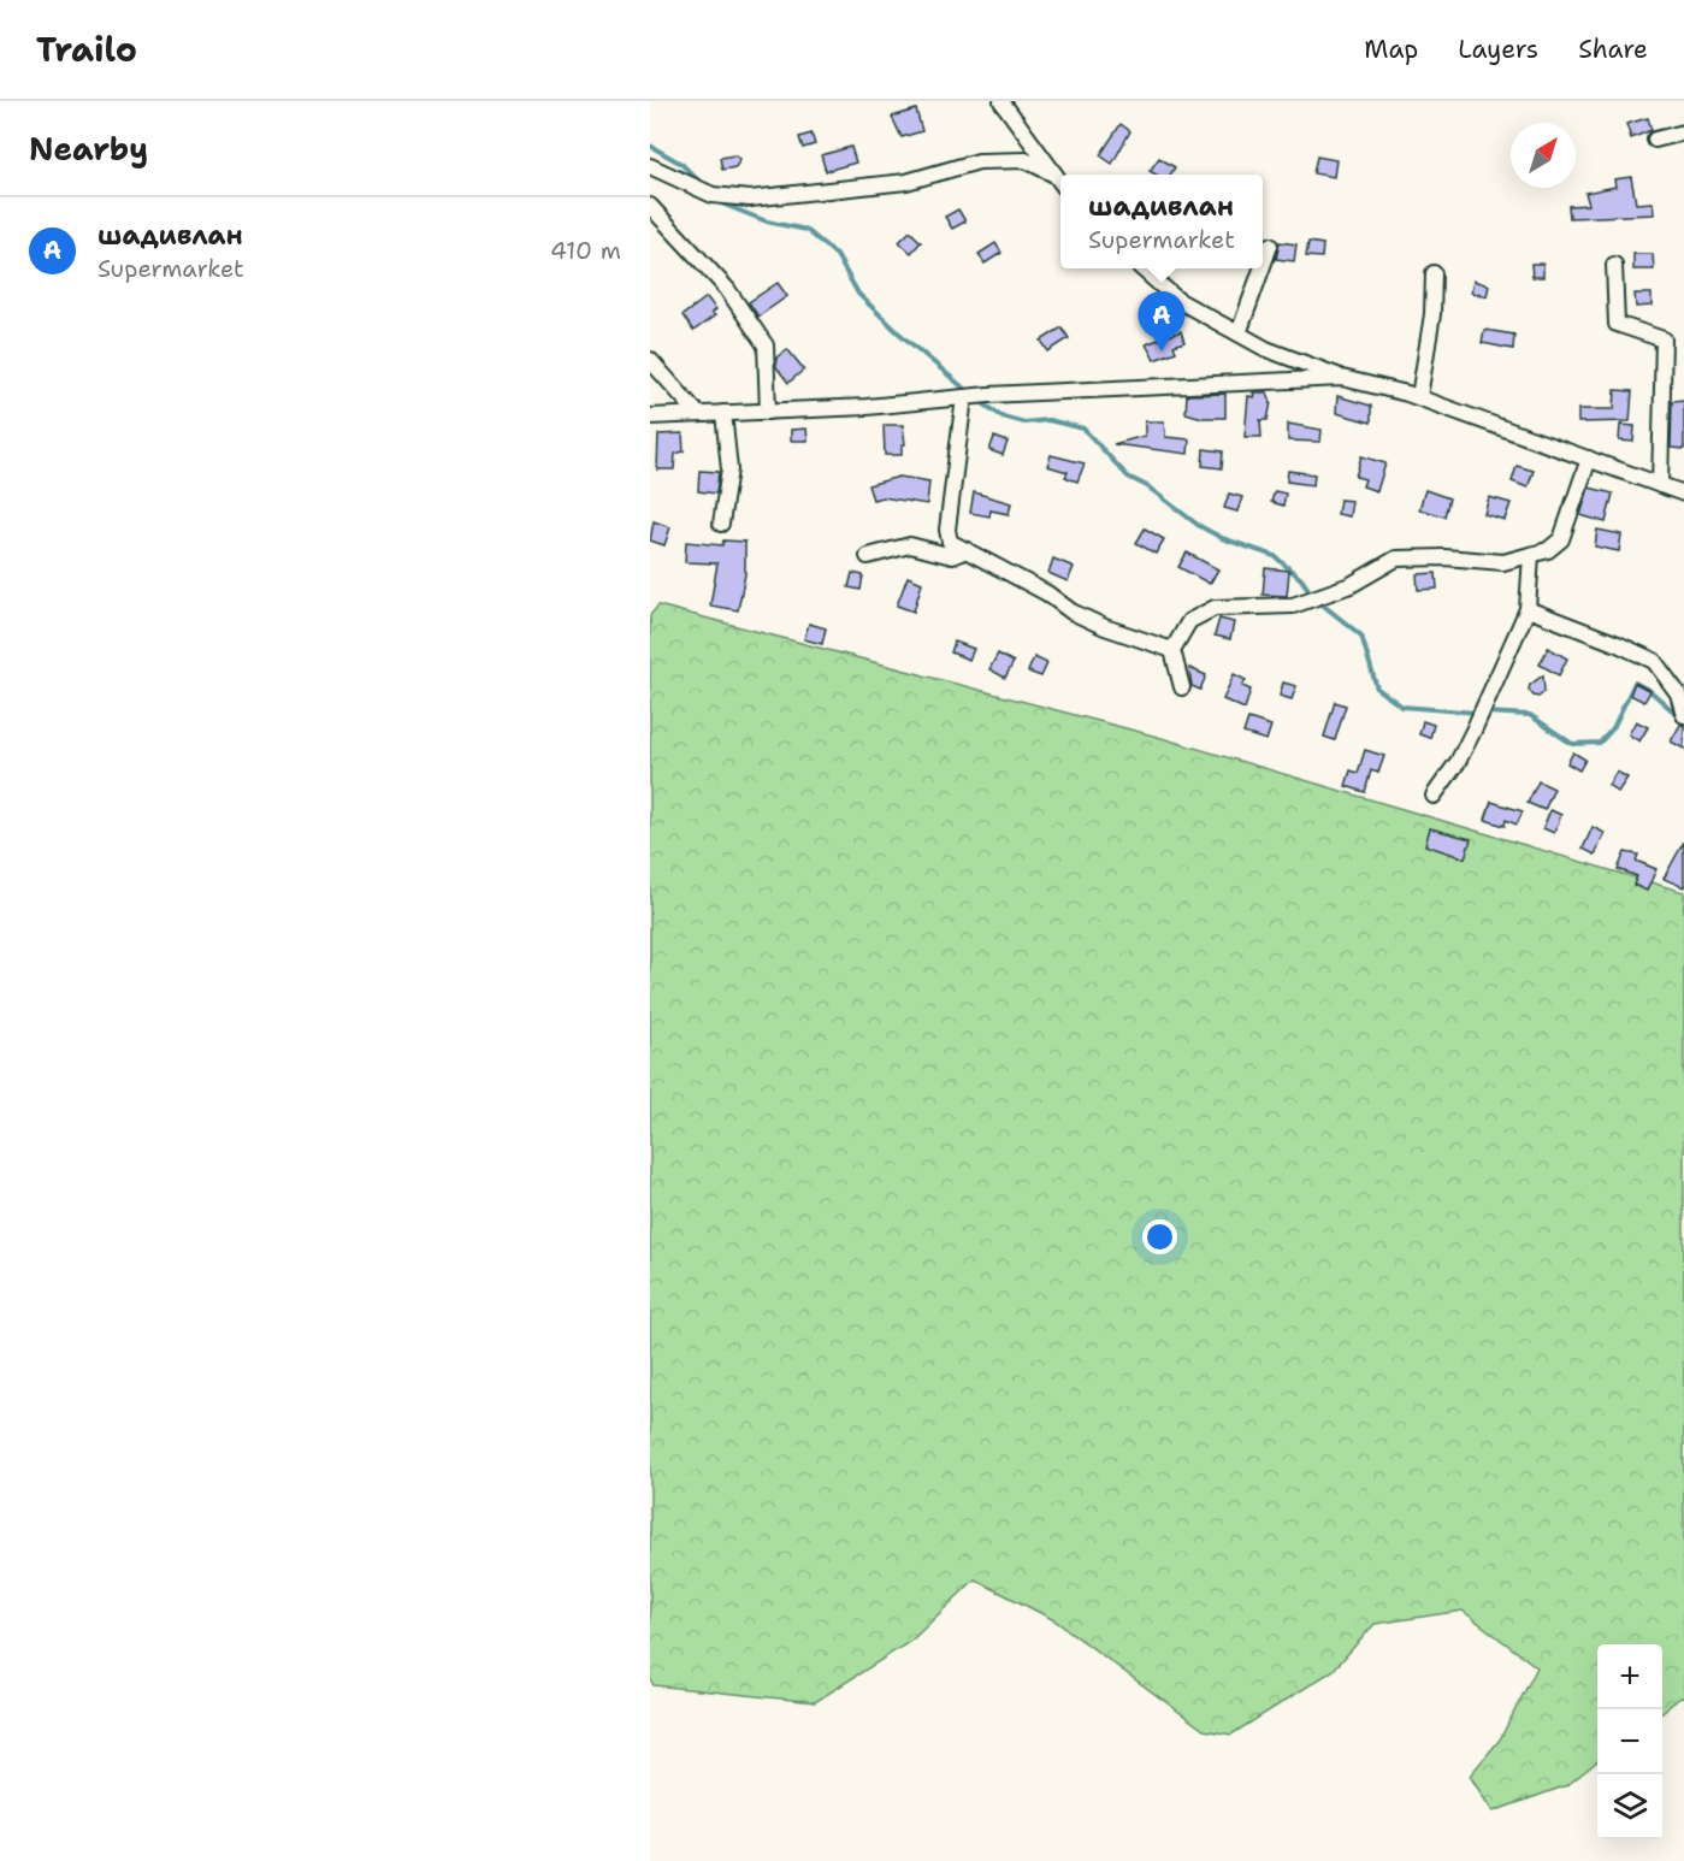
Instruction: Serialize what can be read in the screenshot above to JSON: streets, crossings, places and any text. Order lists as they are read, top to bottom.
{
  "north": "top right",
  "page": {
    "header": "Trailo",
    "nav": ["Map", "Layers", "Share"],
    "heading": "Nearby",
    "popup": ["шадивлан", "Supermarket"],
    "list": [
      {
        "mark": "A",
        "name": "шадивлан",
        "note": "Supermarket",
        "value": "410 m"
      }
    ],
    "pins": "A",
    "map_buttons": ["+", "−"]
  }
}
